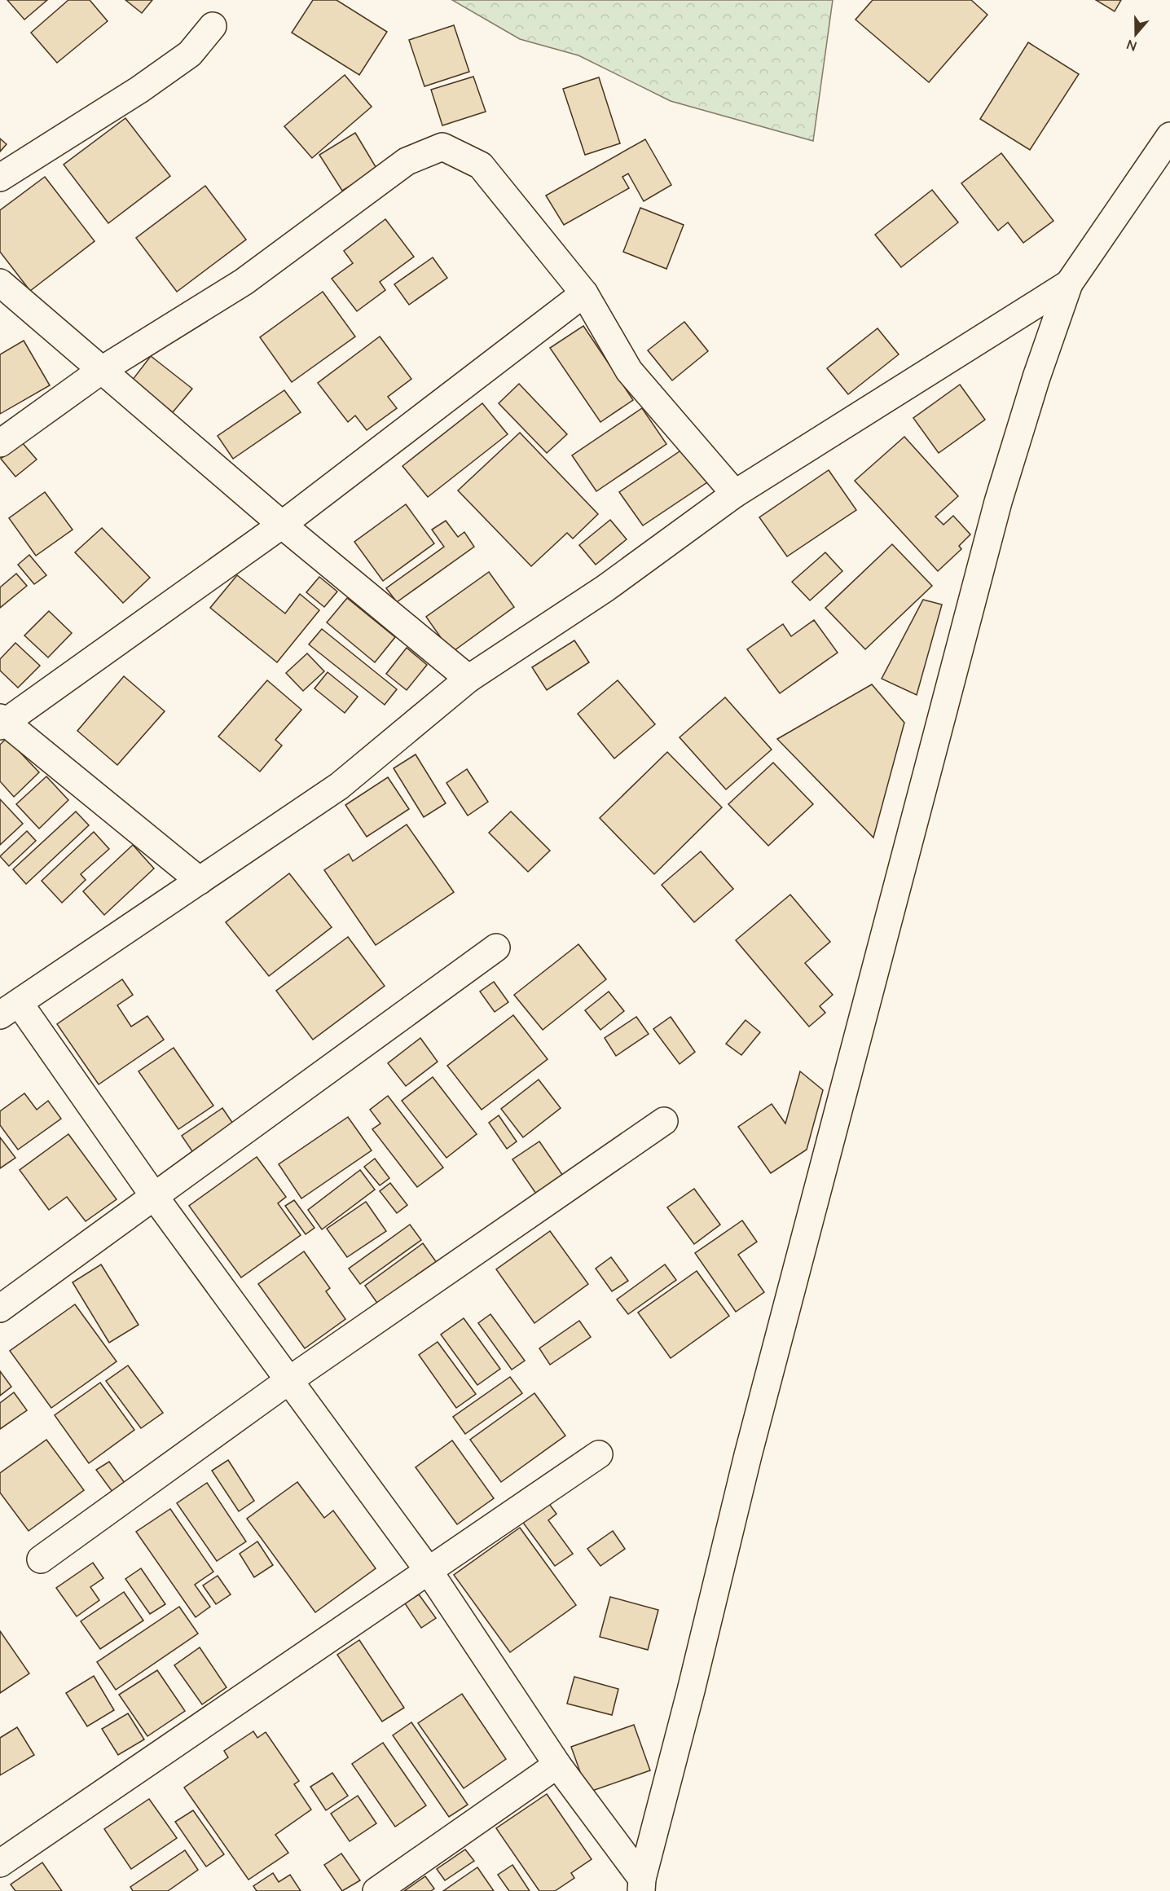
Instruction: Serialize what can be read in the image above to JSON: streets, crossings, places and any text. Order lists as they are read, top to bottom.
{
  "north": "bottom"
}
